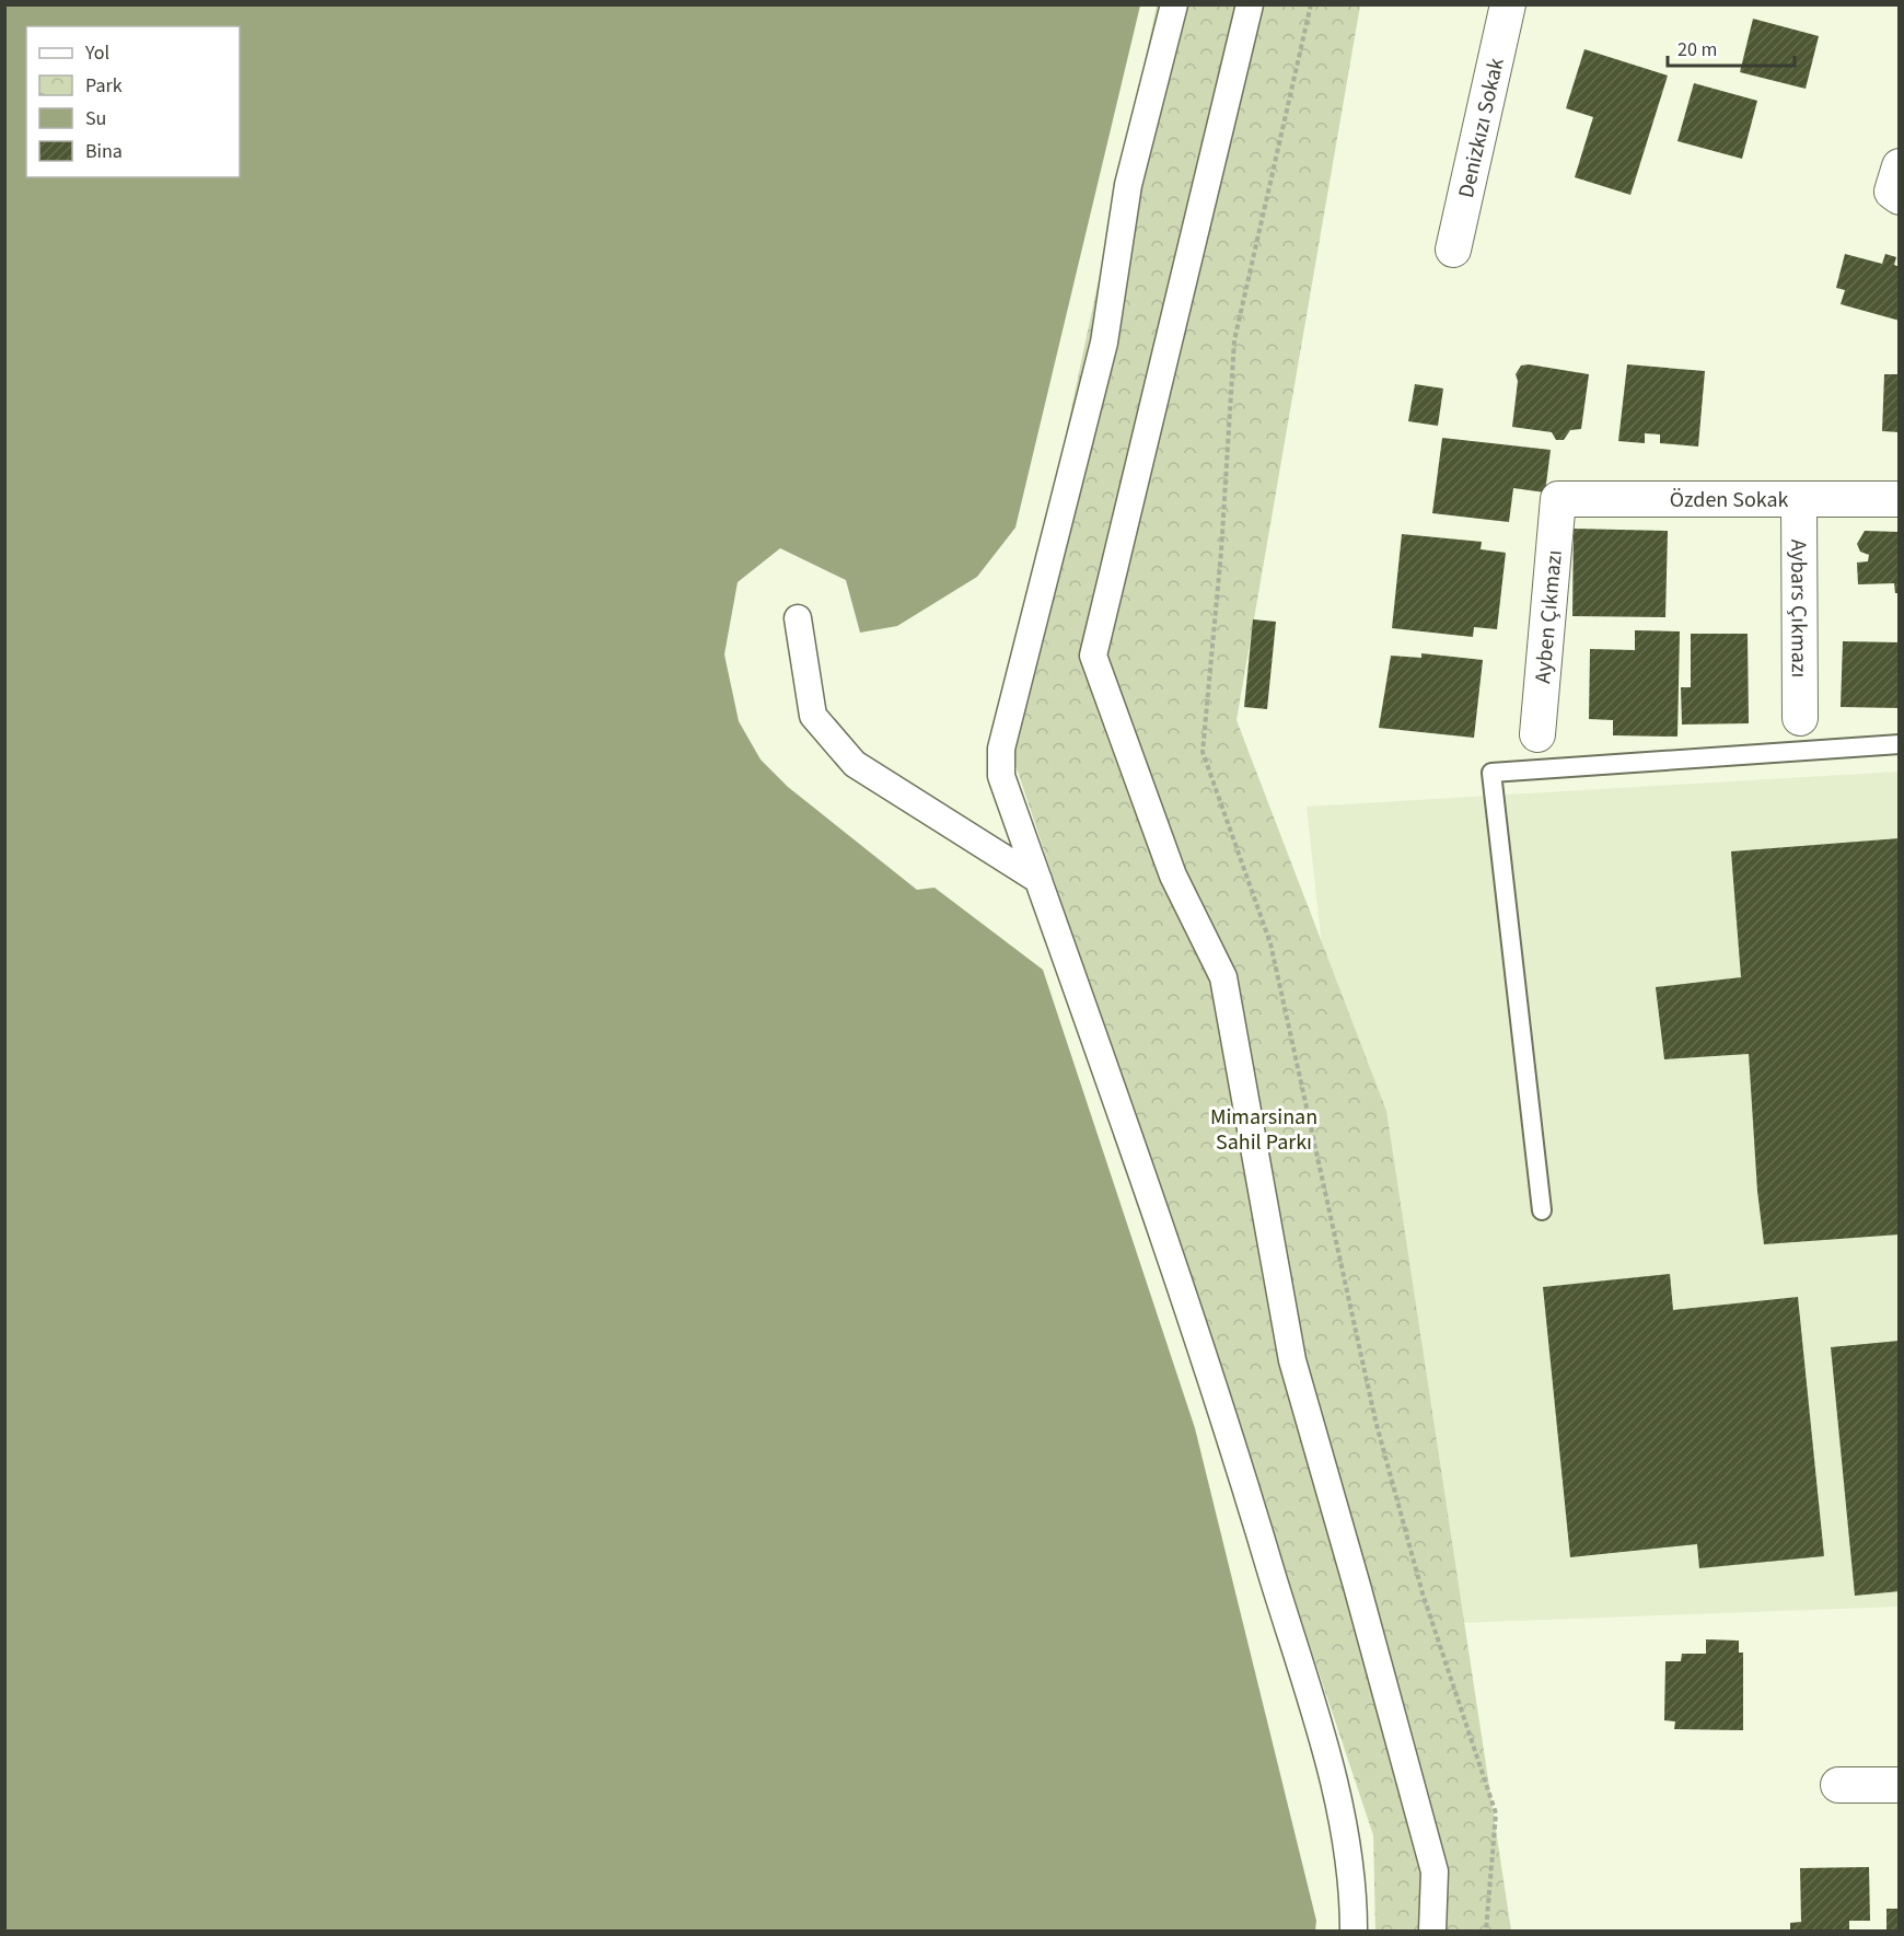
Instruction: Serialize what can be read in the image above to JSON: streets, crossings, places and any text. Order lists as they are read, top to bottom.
{
  "streets": {
    "street": [
      "Denizkızı Sokak",
      "Özden Sokak",
      "Aybars Çıkmazı",
      "Ayben Çıkmazı"
    ]
  },
  "crossings": [
    ["Özden Sokak", "Aybars Çıkmazı"],
    ["Özden Sokak", "Ayben Çıkmazı"]
  ],
  "parks": ["Mimarsinan Sahil Parkı"],
  "legend": [
    "Yol",
    "Park",
    "Su",
    "Bina"
  ],
  "scale_bar": "20 m"
}
